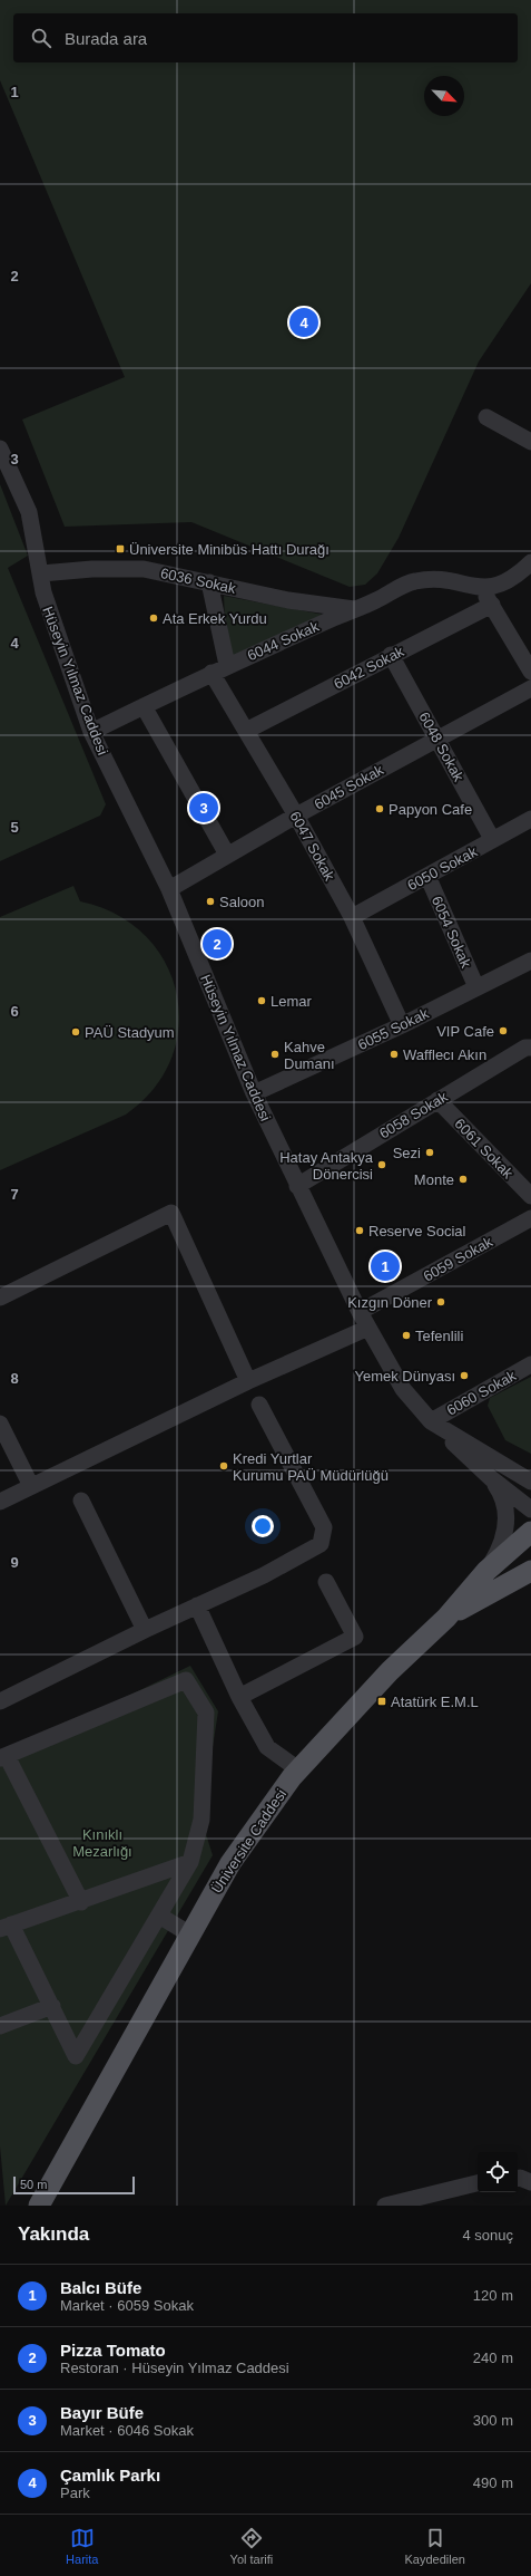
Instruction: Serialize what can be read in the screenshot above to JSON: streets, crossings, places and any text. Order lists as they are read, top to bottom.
{
  "streets": {
    "main road": ["Üniversite Caddesi"],
    "street": [
      "6036 Sokak",
      "6044 Sokak",
      "6042 Sokak",
      "Hüseyin Yılmaz Caddesi",
      "6048 Sokak",
      "6045 Sokak",
      "6047 Sokak",
      "6050 Sokak",
      "6054 Sokak",
      "6055 Sokak",
      "6058 Sokak",
      "6061 Sokak",
      "6059 Sokak",
      "6060 Sokak"
    ]
  },
  "crossings": [
    ["6036 Sokak", "6044 Sokak"],
    ["6036 Sokak", "Hüseyin Yılmaz Caddesi"],
    ["6044 Sokak", "Hüseyin Yılmaz Caddesi"],
    ["6044 Sokak", "6047 Sokak"],
    ["6042 Sokak", "6048 Sokak"],
    ["6042 Sokak", "6047 Sokak"],
    ["Hüseyin Yılmaz Caddesi", "6045 Sokak"],
    ["Hüseyin Yılmaz Caddesi", "6055 Sokak"],
    ["Hüseyin Yılmaz Caddesi", "6058 Sokak"],
    ["Hüseyin Yılmaz Caddesi", "6059 Sokak"],
    ["Hüseyin Yılmaz Caddesi", "6060 Sokak"],
    ["6048 Sokak", "6045 Sokak"],
    ["6048 Sokak", "6050 Sokak"],
    ["6045 Sokak", "6047 Sokak"],
    ["6047 Sokak", "6050 Sokak"],
    ["6047 Sokak", "6055 Sokak"],
    ["6050 Sokak", "6054 Sokak"],
    ["6054 Sokak", "6055 Sokak"],
    ["6058 Sokak", "6061 Sokak"]
  ],
  "parks": ["Kınıklı Mezarlığı"],
  "places": {
    "transit": ["Üniversite Minibüs Hattı Durağı", "Atatürk E.M.L"],
    "other": [
      "Ata Erkek Yurdu",
      "Papyon Cafe",
      "Saloon",
      "Lemar",
      "VIP Cafe",
      "PAÜ Stadyum",
      "Kahve Dumanı",
      "Wafflecı Akın",
      "Sezi",
      "Hatay Antakya Dönercisi",
      "Monte",
      "Reserve Social",
      "Kızgın Döner",
      "Tefenlili",
      "Yemek Dünyası",
      "Kredi Yurtlar Kurumu PAÜ Müdürlüğü"
    ]
  },
  "scale_bar": "50 m",
  "north": "bottom right",
  "page": {
    "search": "Burada ara",
    "pins": [
      "4",
      "3",
      "2",
      "1"
    ],
    "scale": "50 m",
    "heading": ["Yakında", "4 sonuç"],
    "list": [
      {
        "mark": "1",
        "name": "Balcı Büfe",
        "note": "Market · 6059 Sokak",
        "value": "120 m"
      },
      {
        "mark": "2",
        "name": "Pizza Tomato",
        "note": "Restoran · Hüseyin Yılmaz Caddesi",
        "value": "240 m"
      },
      {
        "mark": "3",
        "name": "Bayır Büfe",
        "note": "Market · 6046 Sokak",
        "value": "300 m"
      },
      {
        "mark": "4",
        "name": "Çamlık Parkı",
        "note": "Park",
        "value": "490 m"
      }
    ],
    "nav": ["Harita", "Yol tarifi", "Kaydedilen"]
  },
  "grid": {
    "rows": [
      "1",
      "2",
      "3",
      "4",
      "5",
      "6",
      "7",
      "8",
      "9"
    ]
  }
}
